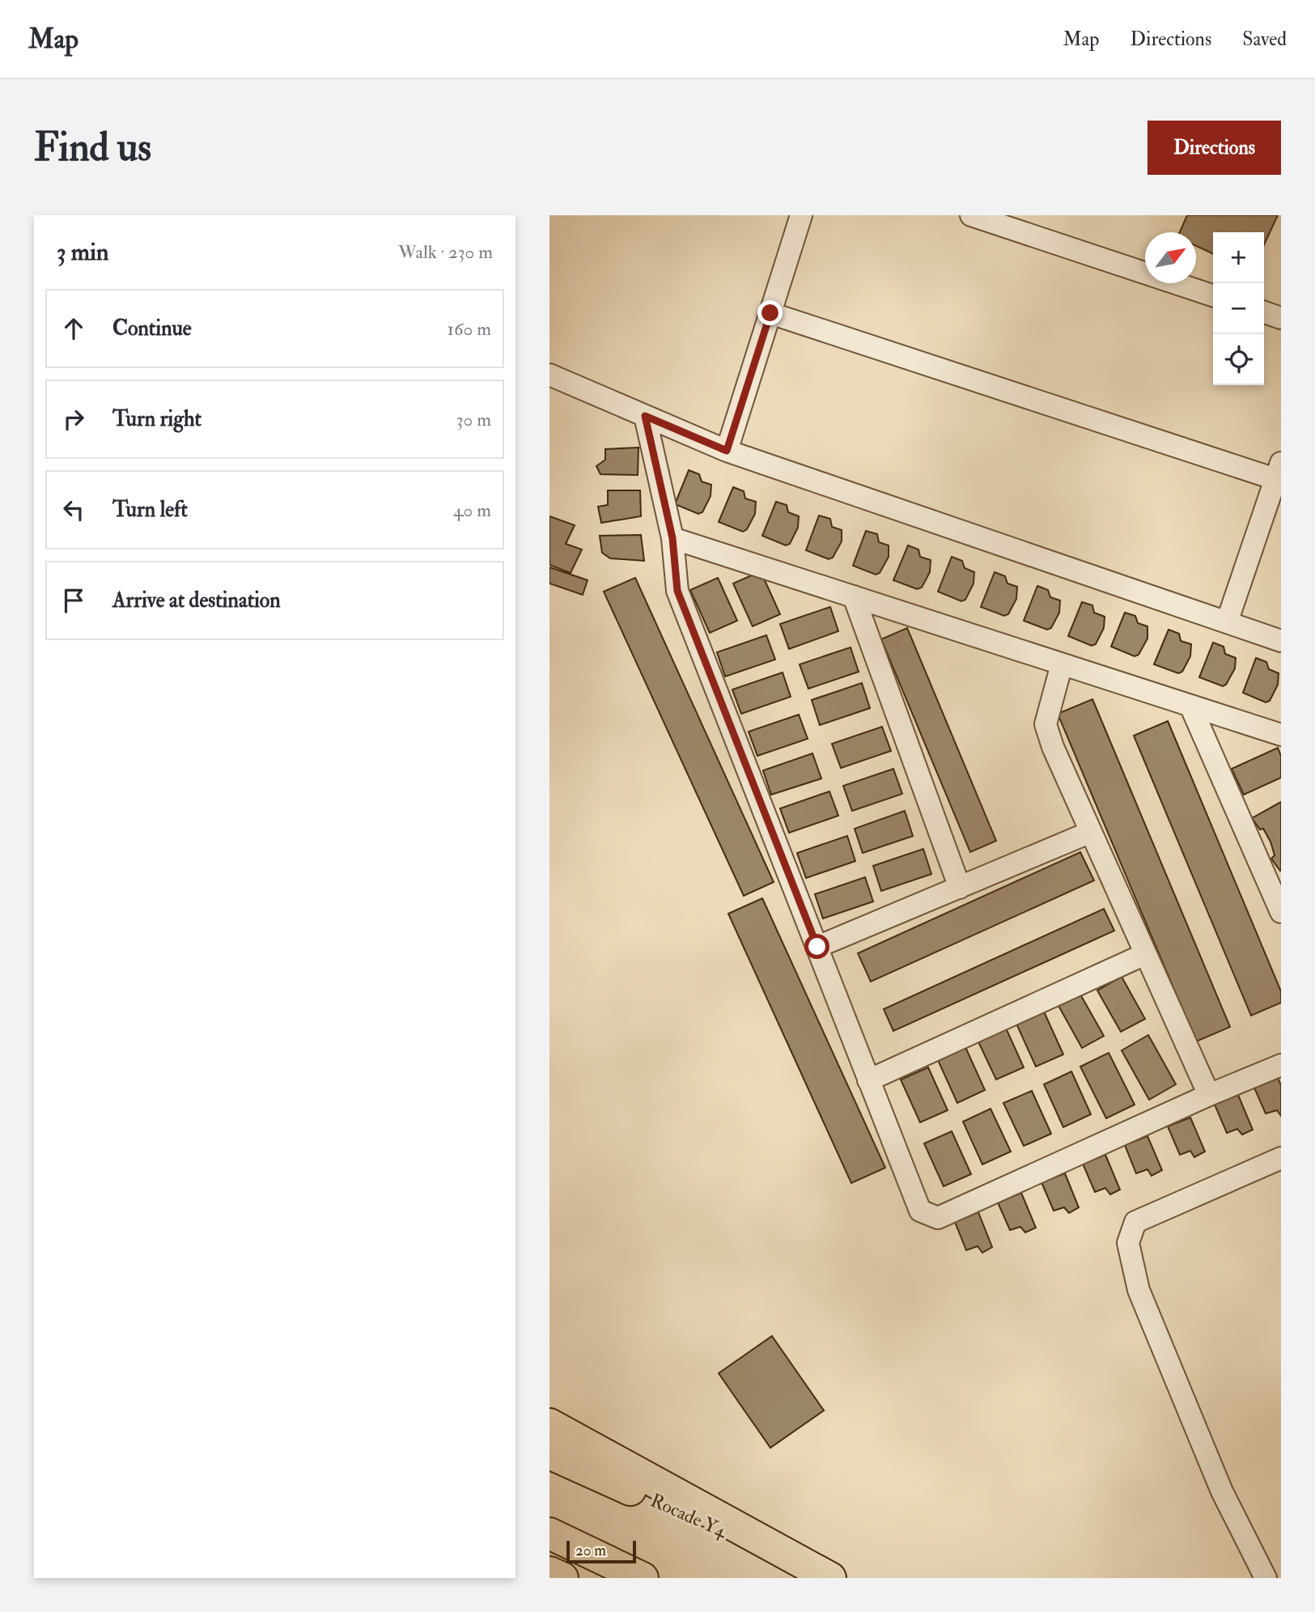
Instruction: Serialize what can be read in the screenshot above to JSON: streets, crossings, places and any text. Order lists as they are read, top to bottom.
{
  "streets": {
    "highway": ["Rocade Y4"]
  },
  "scale_bar": "20 m",
  "north": "top right",
  "page": {
    "header": "Map",
    "nav": ["Map", "Directions", "Saved"],
    "buttons": "Directions",
    "title": "Find us",
    "heading": ["3 min", "Walk · 230 m"],
    "map_buttons": ["+", "−"],
    "list": [
      ["Continue", "160 m"],
      ["Turn right", "30 m"],
      ["Turn left", "40 m"],
      "Arrive at destination"
    ],
    "scale": "20 m"
  }
}
